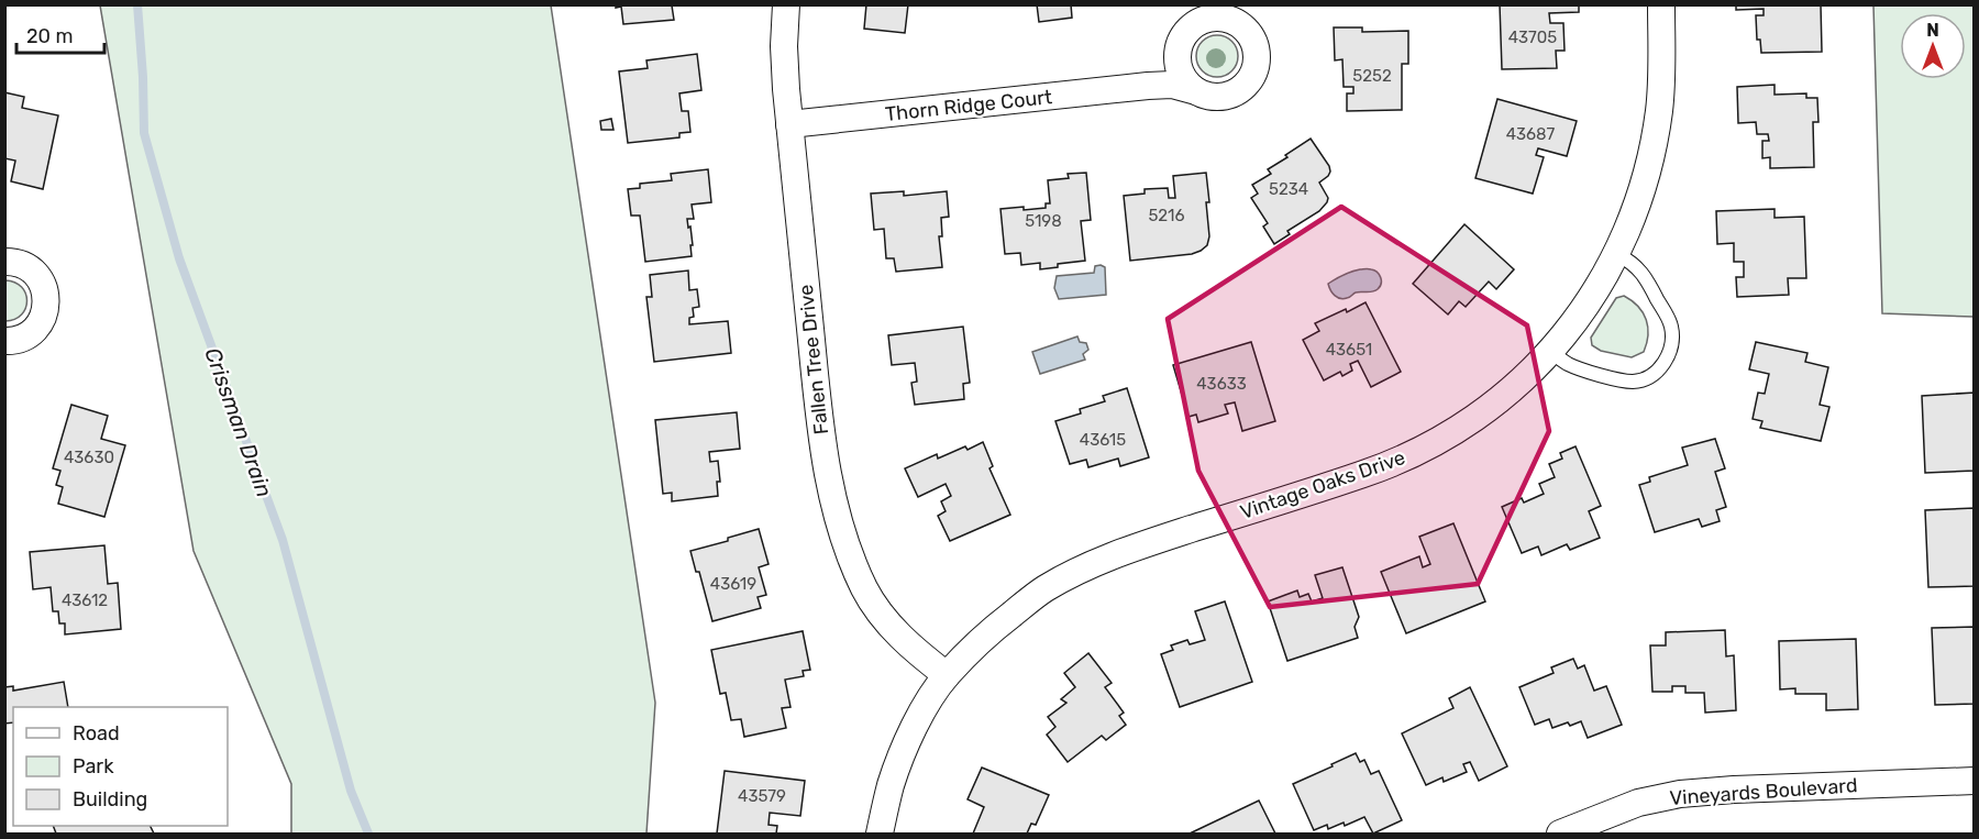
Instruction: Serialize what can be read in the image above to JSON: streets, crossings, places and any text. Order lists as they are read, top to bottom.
{
  "streets": {
    "street": [
      "Thorn Ridge Court",
      "Fallen Tree Drive",
      "Vintage Oaks Drive",
      "Vineyards Boulevard"
    ]
  },
  "crossings": [
    ["Thorn Ridge Court", "Fallen Tree Drive"],
    ["Fallen Tree Drive", "Vintage Oaks Drive"]
  ],
  "water": ["Crissman Drain"],
  "house_numbers": [
    "43705",
    "5252",
    "43687",
    "5234",
    "5216",
    "5198",
    "43651",
    "43633",
    "43615",
    "43630",
    "43619",
    "43612",
    "43579"
  ],
  "legend": ["Road", "Park", "Building"],
  "scale_bar": "20 m",
  "north": "top"
}
